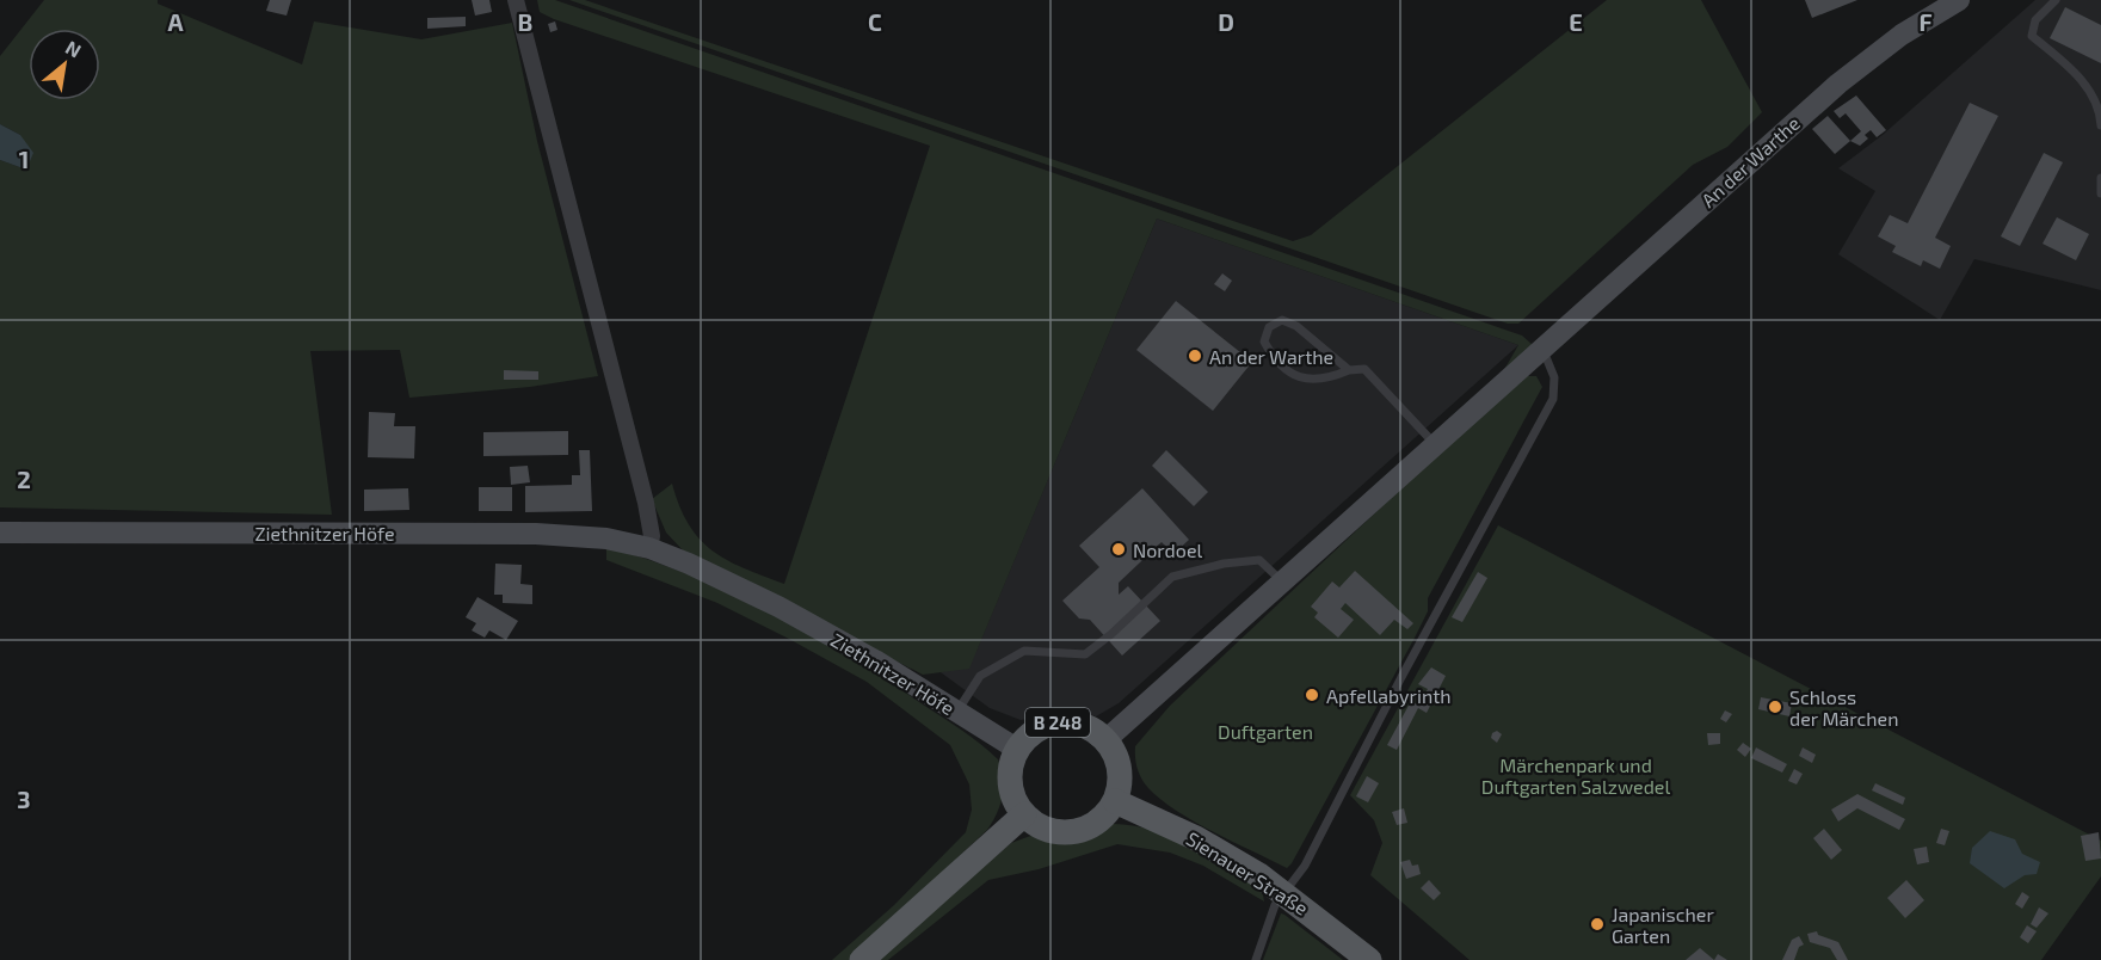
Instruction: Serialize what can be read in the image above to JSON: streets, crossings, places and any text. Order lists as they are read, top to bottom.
{
  "streets": {
    "main road": [
      "An der Warthe",
      "Ziethnitzer Höfe",
      "B 248",
      "Sienauer Straße"
    ]
  },
  "crossings": [
    ["An der Warthe", "Ziethnitzer Höfe"],
    ["An der Warthe", "B 248"],
    ["An der Warthe", "Sienauer Straße"],
    ["Ziethnitzer Höfe", "B 248"],
    ["Ziethnitzer Höfe", "Sienauer Straße"],
    ["B 248", "Sienauer Straße"]
  ],
  "parks": ["Duftgarten", "Märchenpark und Duftgarten Salzwedel"],
  "places": [
    "An der Warthe",
    "Nordoel",
    "Apfellabyrinth",
    "Schloss der Märchen",
    "Japanischer Garten"
  ],
  "north": "top right",
  "grid": {
    "columns": [
      "A",
      "B",
      "C",
      "D",
      "E",
      "F"
    ],
    "rows": ["1", "2", "3"]
  }
}
